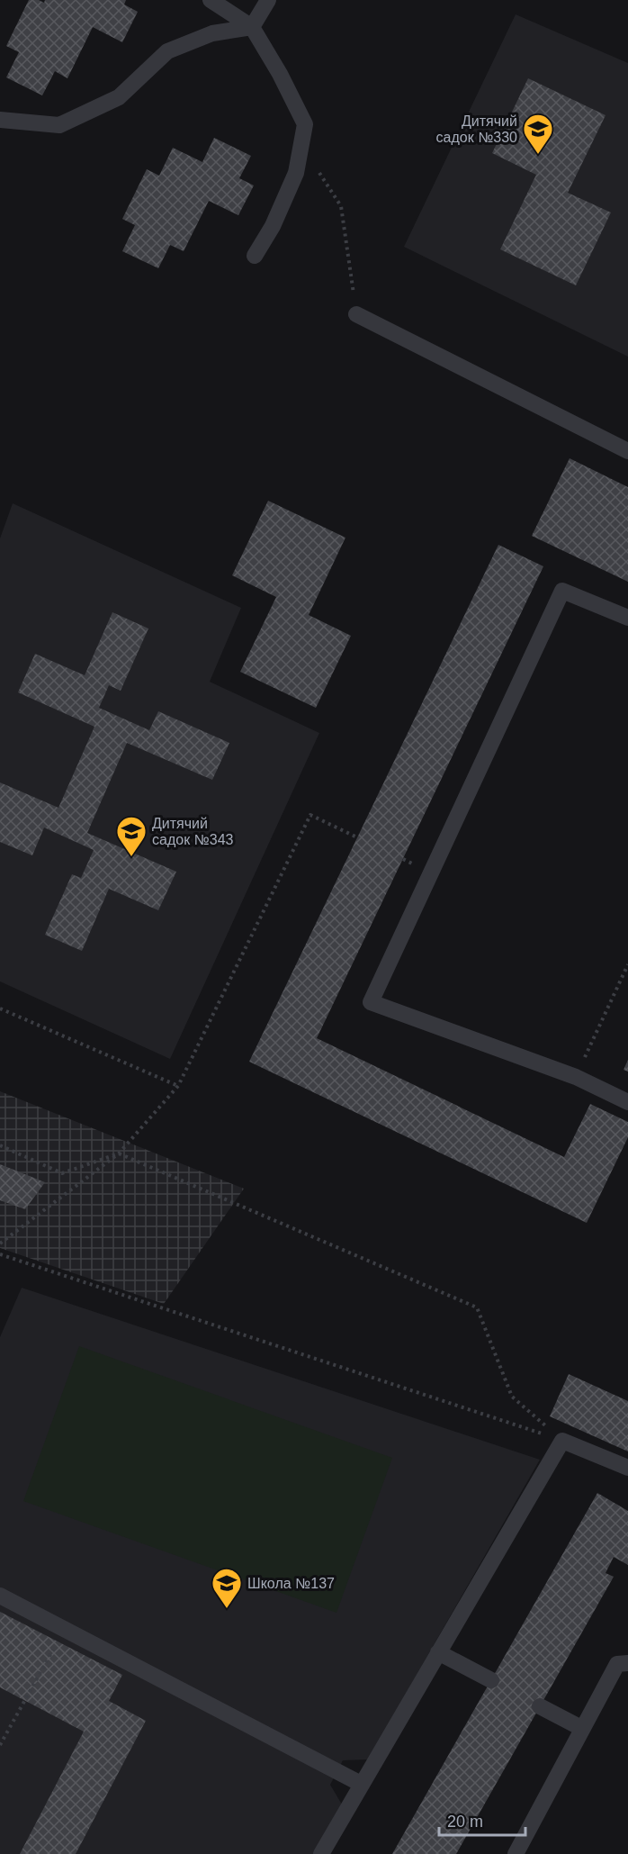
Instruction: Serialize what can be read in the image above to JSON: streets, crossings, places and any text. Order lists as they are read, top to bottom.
{
  "places": {
    "school or university": ["Дитячий садок №330", "Дитячий садок №343", "Школа №137"]
  },
  "scale_bar": "20 m"
}
